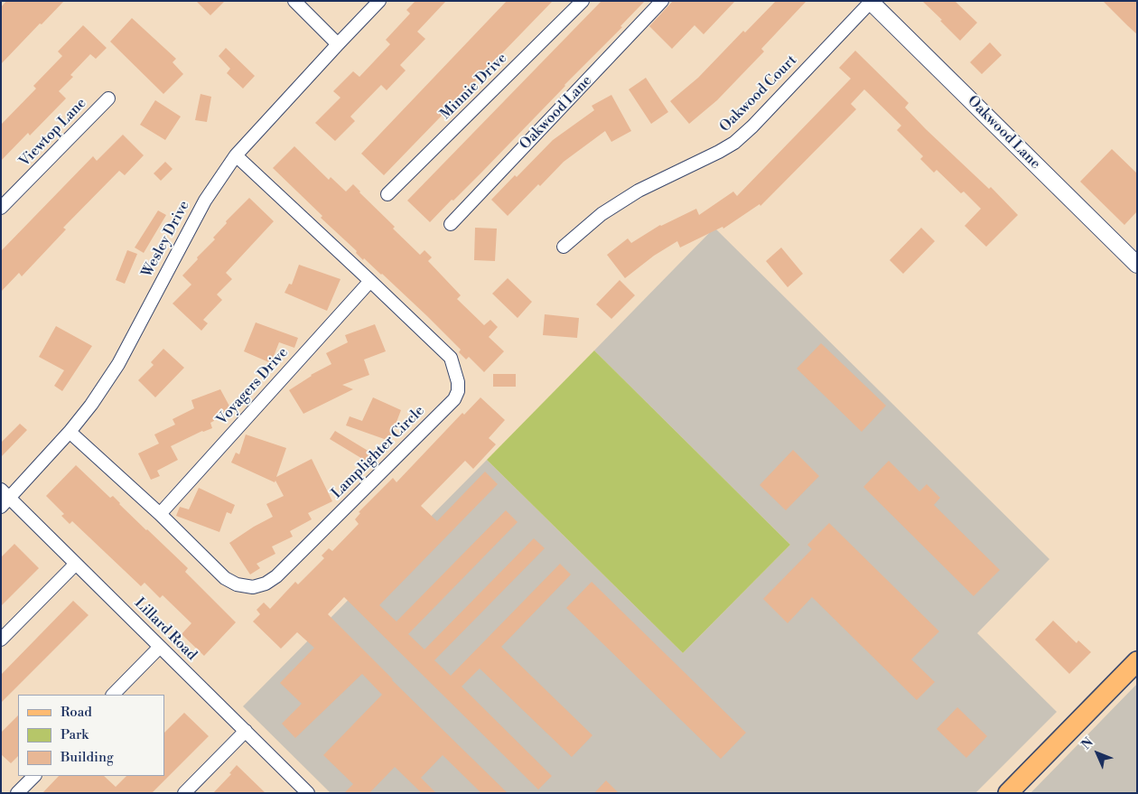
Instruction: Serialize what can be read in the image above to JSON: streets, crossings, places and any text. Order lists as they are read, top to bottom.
{
  "streets": {
    "street": [
      "Minnie Drive",
      "Oakwood Court",
      "Oakwood Lane",
      "Viewtop Lane",
      "Wesley Drive",
      "Voyagers Drive",
      "Lamplighter Circle",
      "Lillard Road"
    ]
  },
  "crossings": [
    ["Oakwood Court", "Oakwood Lane"],
    ["Wesley Drive", "Lamplighter Circle"],
    ["Wesley Drive", "Lillard Road"],
    ["Voyagers Drive", "Lamplighter Circle"]
  ],
  "legend": ["Road", "Park", "Building"],
  "north": "top left"
}
